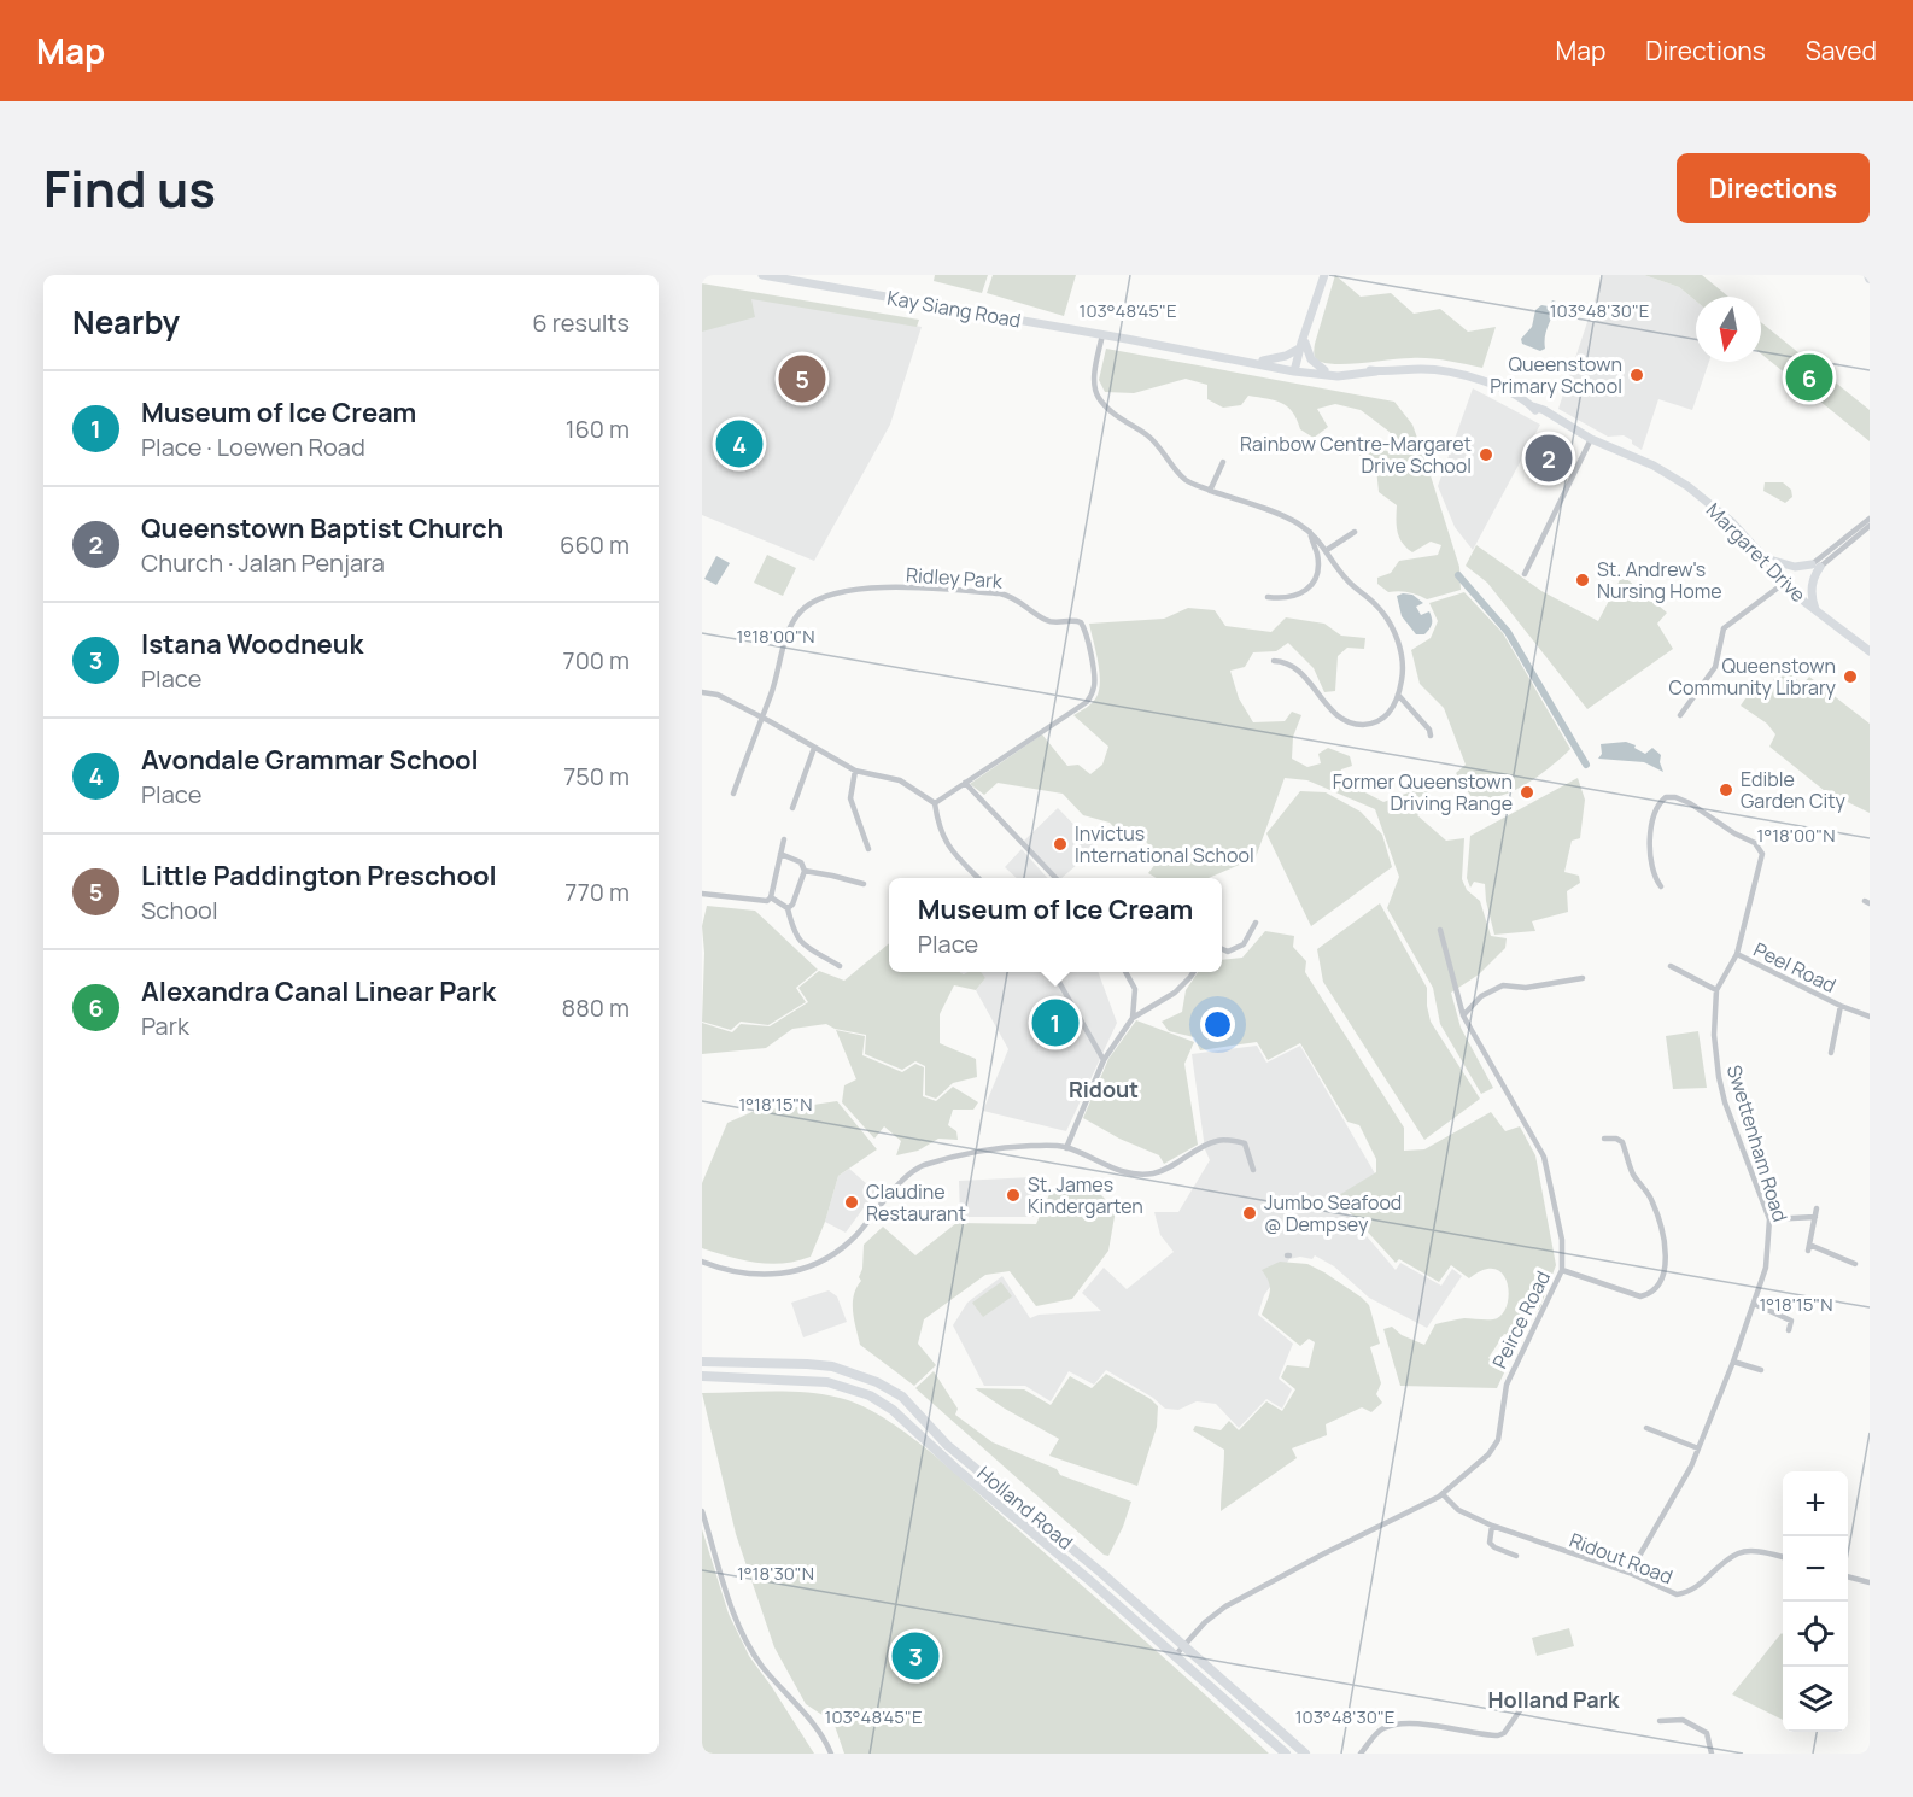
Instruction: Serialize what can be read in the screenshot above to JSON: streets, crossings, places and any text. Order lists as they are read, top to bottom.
{
  "streets": {
    "main road": ["Holland Road"],
    "street": [
      "Kay Siang Road",
      "Margaret Drive",
      "Ridley Park",
      "Peel Road",
      "Swettenham Road",
      "Peirce Road",
      "Ridout Road"
    ]
  },
  "crossings": [
    ["Kay Siang Road", "Margaret Drive"],
    ["Peel Road", "Swettenham Road"],
    ["Swettenham Road", "Ridout Road"],
    ["Peirce Road", "Holland Road"],
    ["Peirce Road", "Ridout Road"]
  ],
  "districts": ["Ridout", "Holland Park"],
  "places": [
    "Queenstown Primary School",
    "Rainbow Centre-Margaret Drive School",
    "St. Andrew's Nursing Home",
    "Queenstown Community Library",
    "Edible Garden City",
    "Former Queenstown Driving Range",
    "Invictus International School",
    "St. James Kindergarten",
    "Claudine Restaurant",
    "Jumbo Seafood @ Dempsey"
  ],
  "north": "bottom",
  "page": {
    "header": "Map",
    "nav": ["Map", "Directions", "Saved"],
    "title": "Find us",
    "buttons": "Directions",
    "heading": ["Nearby", "6 results"],
    "pins": [
      "6",
      "5",
      "4",
      "2",
      "1",
      "3"
    ],
    "list": [
      {
        "mark": "1",
        "name": "Museum of Ice Cream",
        "note": "Place · Loewen Road",
        "value": "160 m"
      },
      {
        "mark": "2",
        "name": "Queenstown Baptist Church",
        "note": "Church · Jalan Penjara",
        "value": "660 m"
      },
      {
        "mark": "3",
        "name": "Istana Woodneuk",
        "note": "Place",
        "value": "700 m"
      },
      {
        "mark": "4",
        "name": "Avondale Grammar School",
        "note": "Place",
        "value": "750 m"
      },
      {
        "mark": "5",
        "name": "Little Paddington Preschool",
        "note": "School",
        "value": "770 m"
      },
      {
        "mark": "6",
        "name": "Alexandra Canal Linear Park",
        "note": "Park",
        "value": "880 m"
      }
    ],
    "popup": ["Museum of Ice Cream", "Place"],
    "map_buttons": ["+", "−"]
  },
  "coordinates": [
    "103°48'45\"E",
    "103°48'30\"E",
    "1°18'00\"N",
    "1°18'15\"N",
    "1°18'30\"N"
  ]
}
